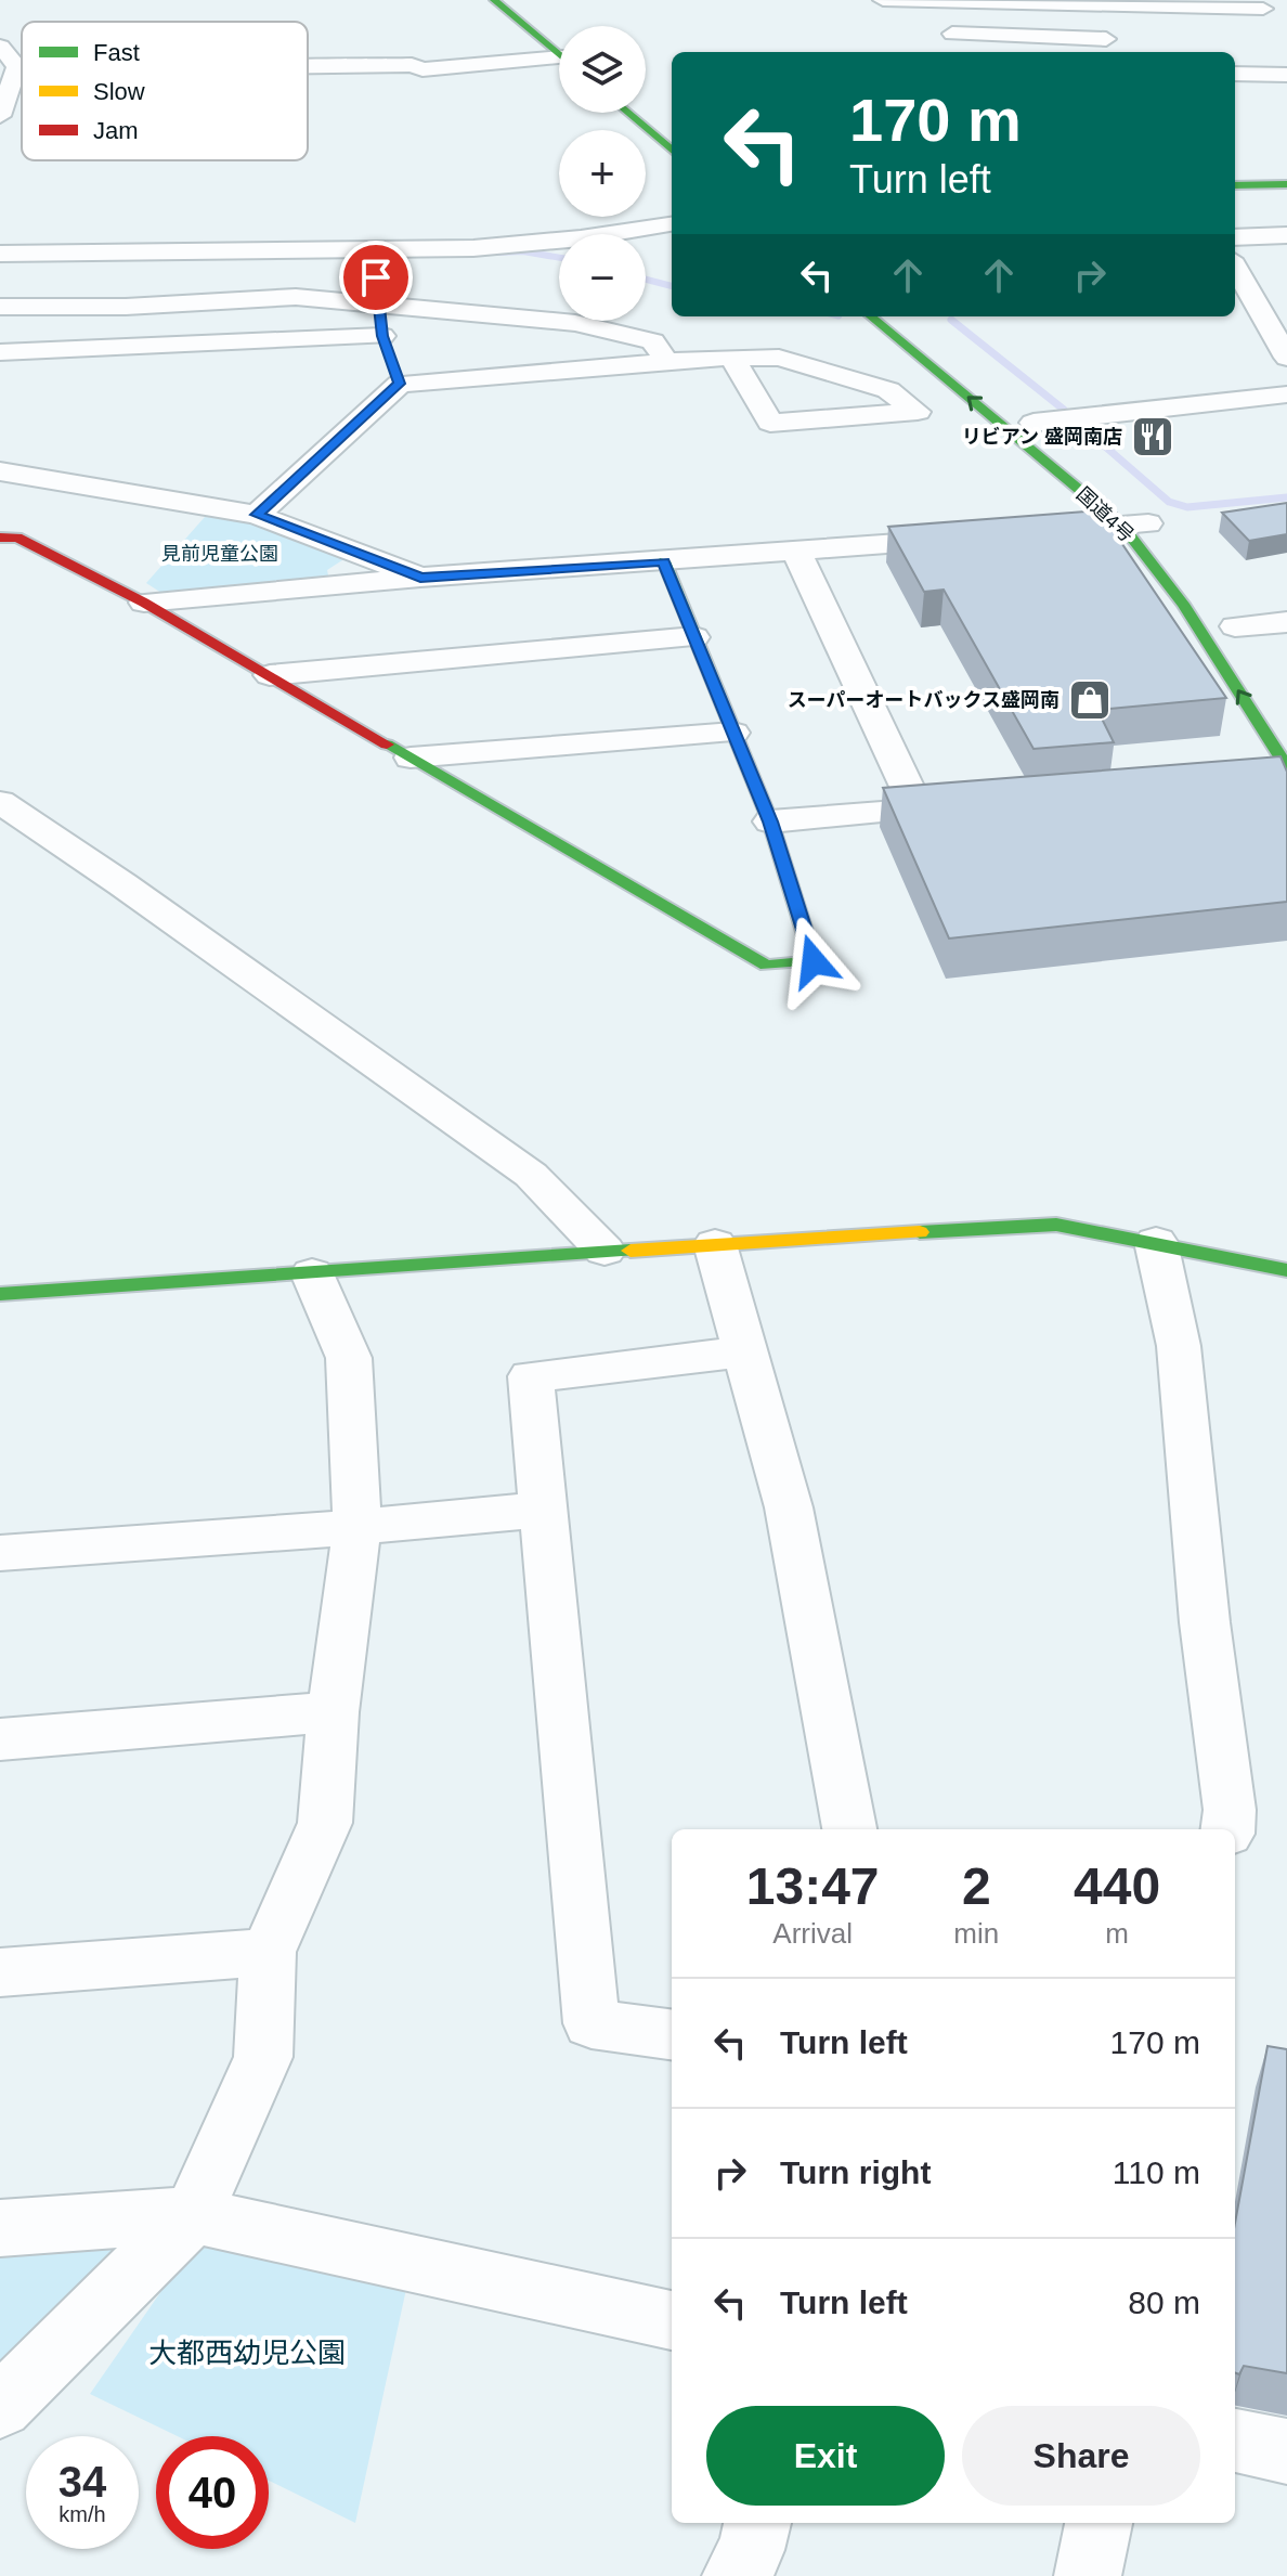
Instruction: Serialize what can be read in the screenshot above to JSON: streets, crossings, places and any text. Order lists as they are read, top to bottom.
{
  "streets": {
    "main road": ["国道4号"]
  },
  "one_way": ["国道4号"],
  "parks": ["見前児童公園", "大都西幼児公園"],
  "places": {
    "restaurant": ["リビアン 盛岡南店"],
    "shop": ["スーパーオートバックス盛岡南"]
  },
  "legend": ["Fast", "Slow", "Jam"],
  "page": {
    "map_buttons": ["+", "−"],
    "turn": ["170 m", "Turn left"],
    "eta": [
      "13:47",
      "Arrival",
      "2",
      "min",
      "440",
      "m"
    ],
    "list": [
      {
        "name": "Turn left",
        "value": "170 m"
      },
      {
        "name": "Turn right",
        "value": "110 m"
      },
      {
        "name": "Turn left",
        "value": "80 m"
      }
    ],
    "buttons": ["Exit", "Share"],
    "speed": "34 km/h",
    "limit": "40"
  }
}
